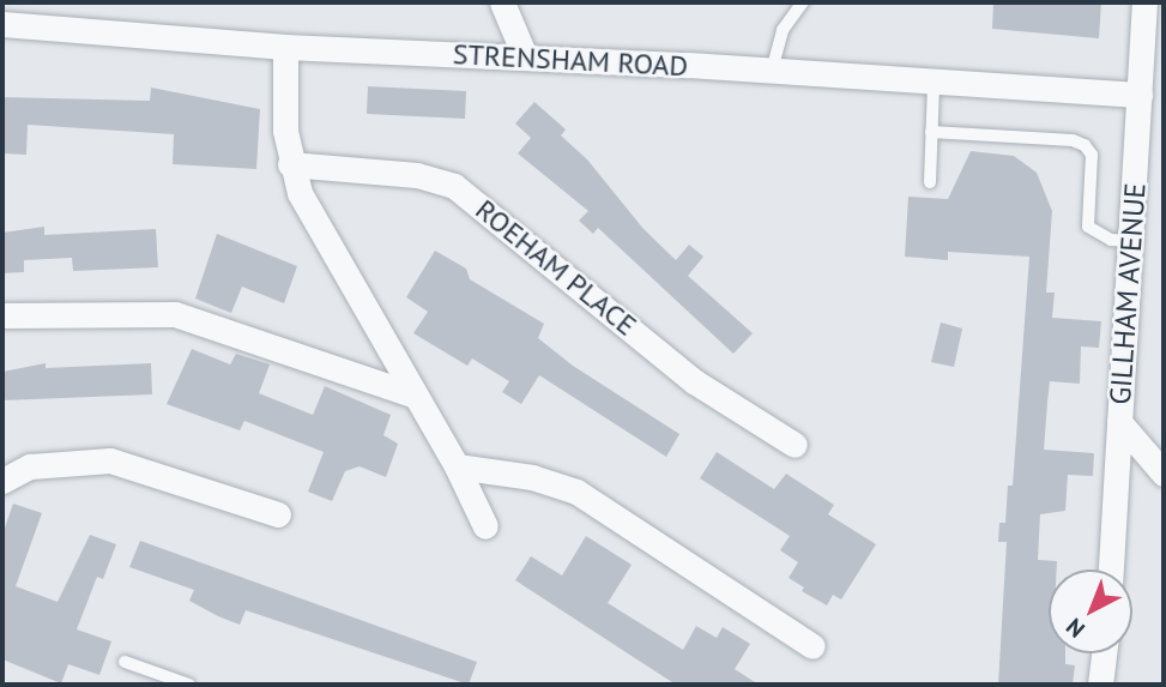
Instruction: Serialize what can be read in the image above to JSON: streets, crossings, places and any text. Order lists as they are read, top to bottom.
{
  "streets": {
    "street": ["STRENSHAM ROAD", "ROEHAM PLACE", "GILLHAM AVENUE"]
  },
  "crossings": [
    ["STRENSHAM ROAD", "GILLHAM AVENUE"]
  ],
  "north": "bottom left"
}
